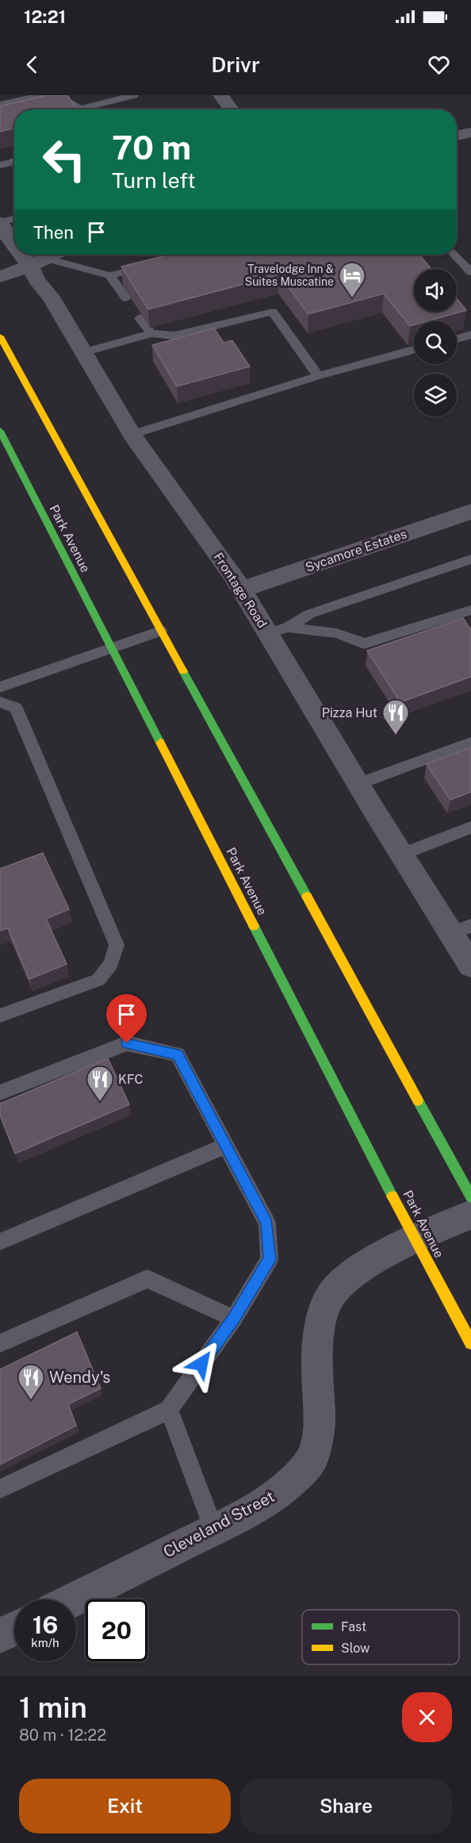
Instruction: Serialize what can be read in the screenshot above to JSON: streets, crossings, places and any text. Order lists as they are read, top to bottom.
{
  "streets": {
    "main road": ["Park Avenue"],
    "street": ["Sycamore Estates", "Frontage Road", "Cleveland Street"]
  },
  "crossings": [
    ["Park Avenue", "Cleveland Street"],
    ["Sycamore Estates", "Frontage Road"]
  ],
  "places": {
    "hotel": ["Travelodge Inn & Suites Muscatine"],
    "restaurant": ["Pizza Hut", "KFC", "Wendy's"]
  },
  "legend": ["Fast", "Slow"],
  "page": {
    "status": "12:21",
    "header": "Drivr",
    "turn": ["70 m", "Turn left"],
    "then": "Then",
    "speed": "16 km/h",
    "limit": "20",
    "heading": ["1 min", "80 m · 12:22"],
    "buttons": ["Exit", "Share"]
  }
}
